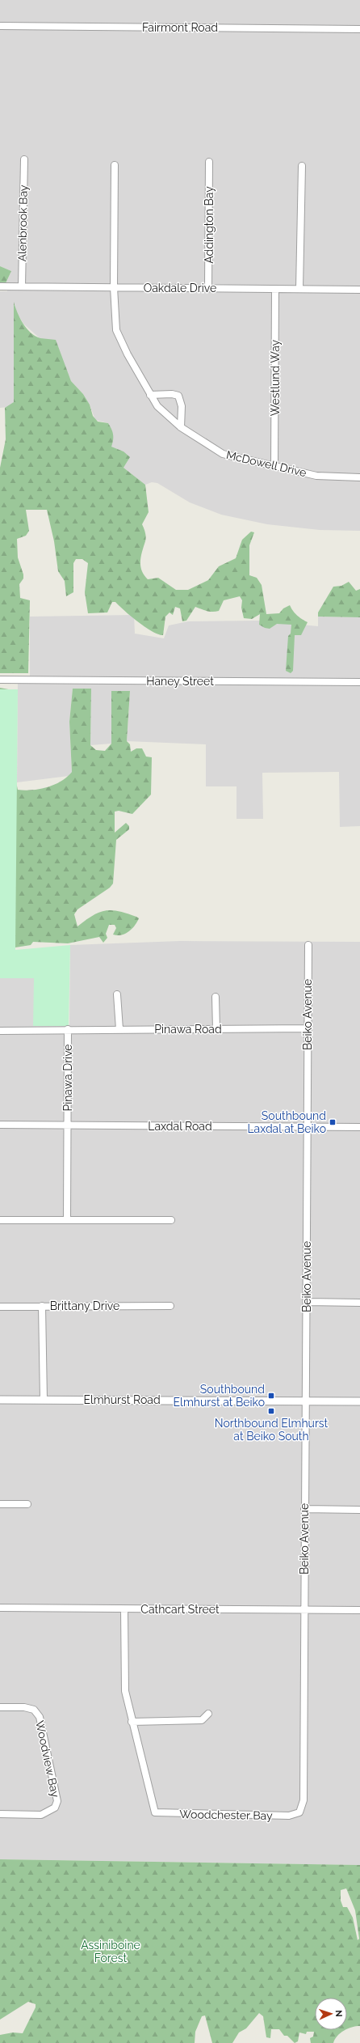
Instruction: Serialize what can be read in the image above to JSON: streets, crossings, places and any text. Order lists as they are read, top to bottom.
{
  "streets": {
    "street": [
      "Fairmont Road",
      "Alenbrook Bay",
      "Addington Bay",
      "Oakdale Drive",
      "Westlund Way",
      "McDowell Drive",
      "Haney Street",
      "Beiko Avenue",
      "Pinawa Road",
      "Pinawa Drive",
      "Laxdal Road",
      "Brittany Drive",
      "Elmhurst Road",
      "Cathcart Street",
      "Woodview Bay",
      "Woodchester Bay"
    ]
  },
  "crossings": [
    ["Alenbrook Bay", "Oakdale Drive"],
    ["Addington Bay", "Oakdale Drive"],
    ["Oakdale Drive", "Westlund Way"],
    ["Oakdale Drive", "McDowell Drive"],
    ["Westlund Way", "McDowell Drive"],
    ["Beiko Avenue", "Pinawa Road"],
    ["Beiko Avenue", "Laxdal Road"],
    ["Beiko Avenue", "Elmhurst Road"],
    ["Beiko Avenue", "Cathcart Street"],
    ["Beiko Avenue", "Woodchester Bay"],
    ["Pinawa Road", "Pinawa Drive"],
    ["Pinawa Drive", "Laxdal Road"],
    ["Cathcart Street", "Woodchester Bay"]
  ],
  "parks": ["Assiniboine Forest"],
  "places": {
    "transit": ["Southbound Laxdal at Beiko", "Southbound Elmhurst at Beiko", "Northbound Elmhurst at Beiko South"]
  },
  "north": "right"
}
